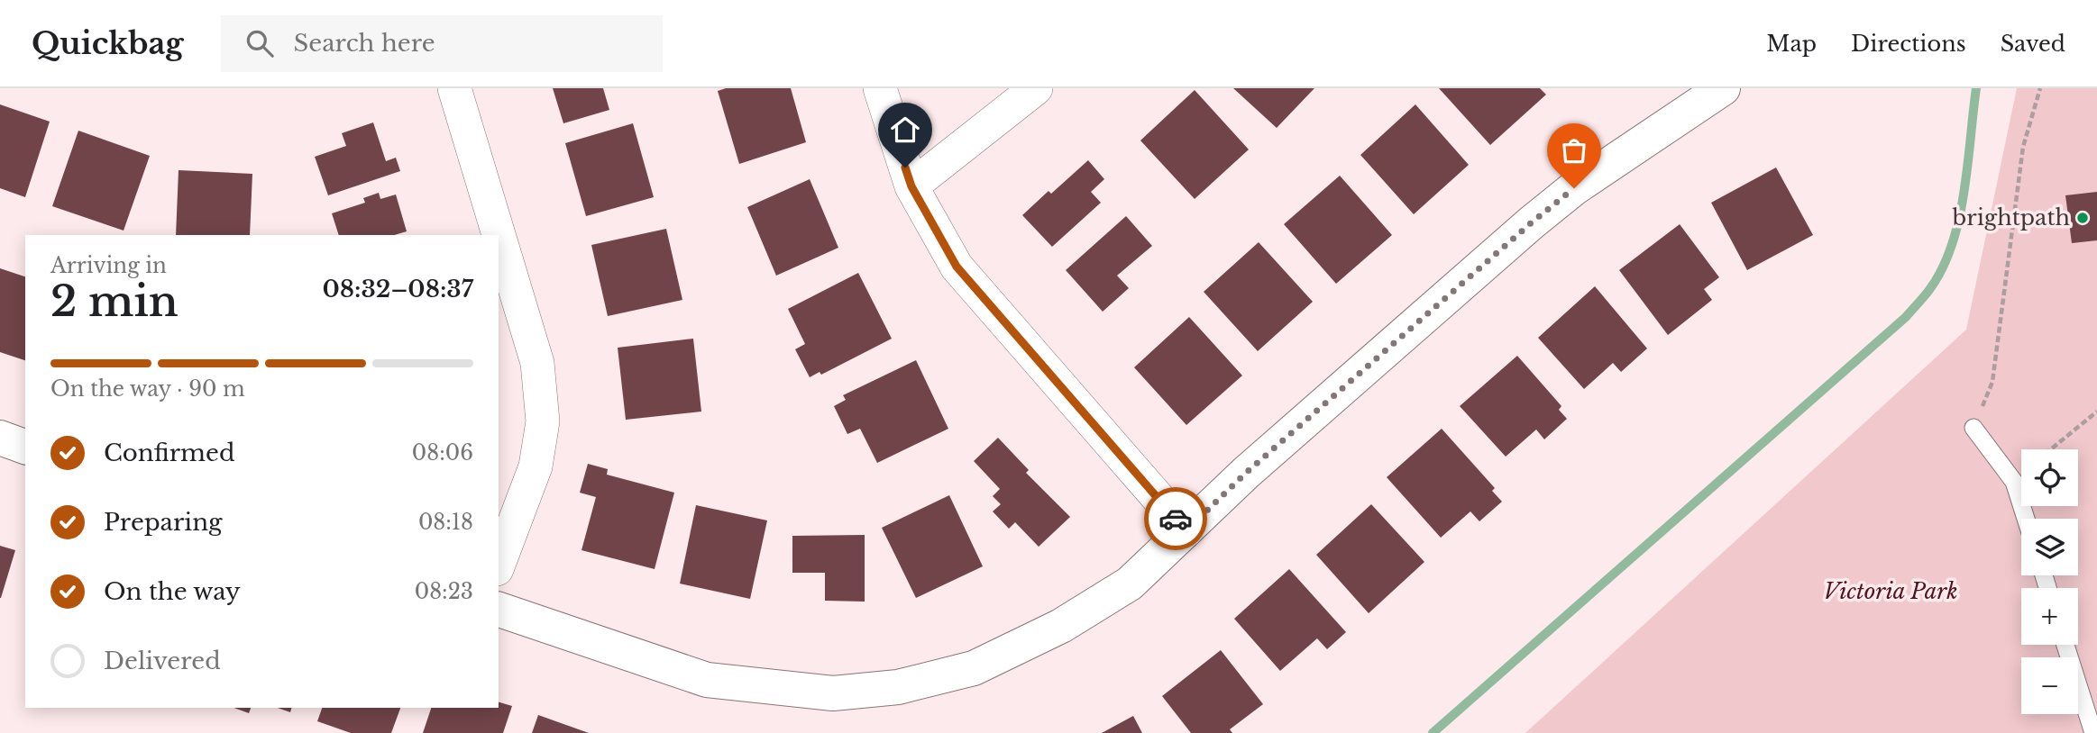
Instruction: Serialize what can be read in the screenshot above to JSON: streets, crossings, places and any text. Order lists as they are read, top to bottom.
{
  "parks": ["Victoria Park"],
  "places": ["brightpath"],
  "page": {
    "header": "Quickbag",
    "search": "Search here",
    "nav": ["Map", "Directions", "Saved"],
    "heading": ["2 min", "Arriving in", "08:32–08:37"],
    "bar": "On the way · 90 m",
    "list": [
      ["Confirmed", "08:06"],
      ["Preparing", "08:18"],
      ["On the way", "08:23"],
      "Delivered"
    ],
    "map_buttons": ["+", "−"]
  }
}
